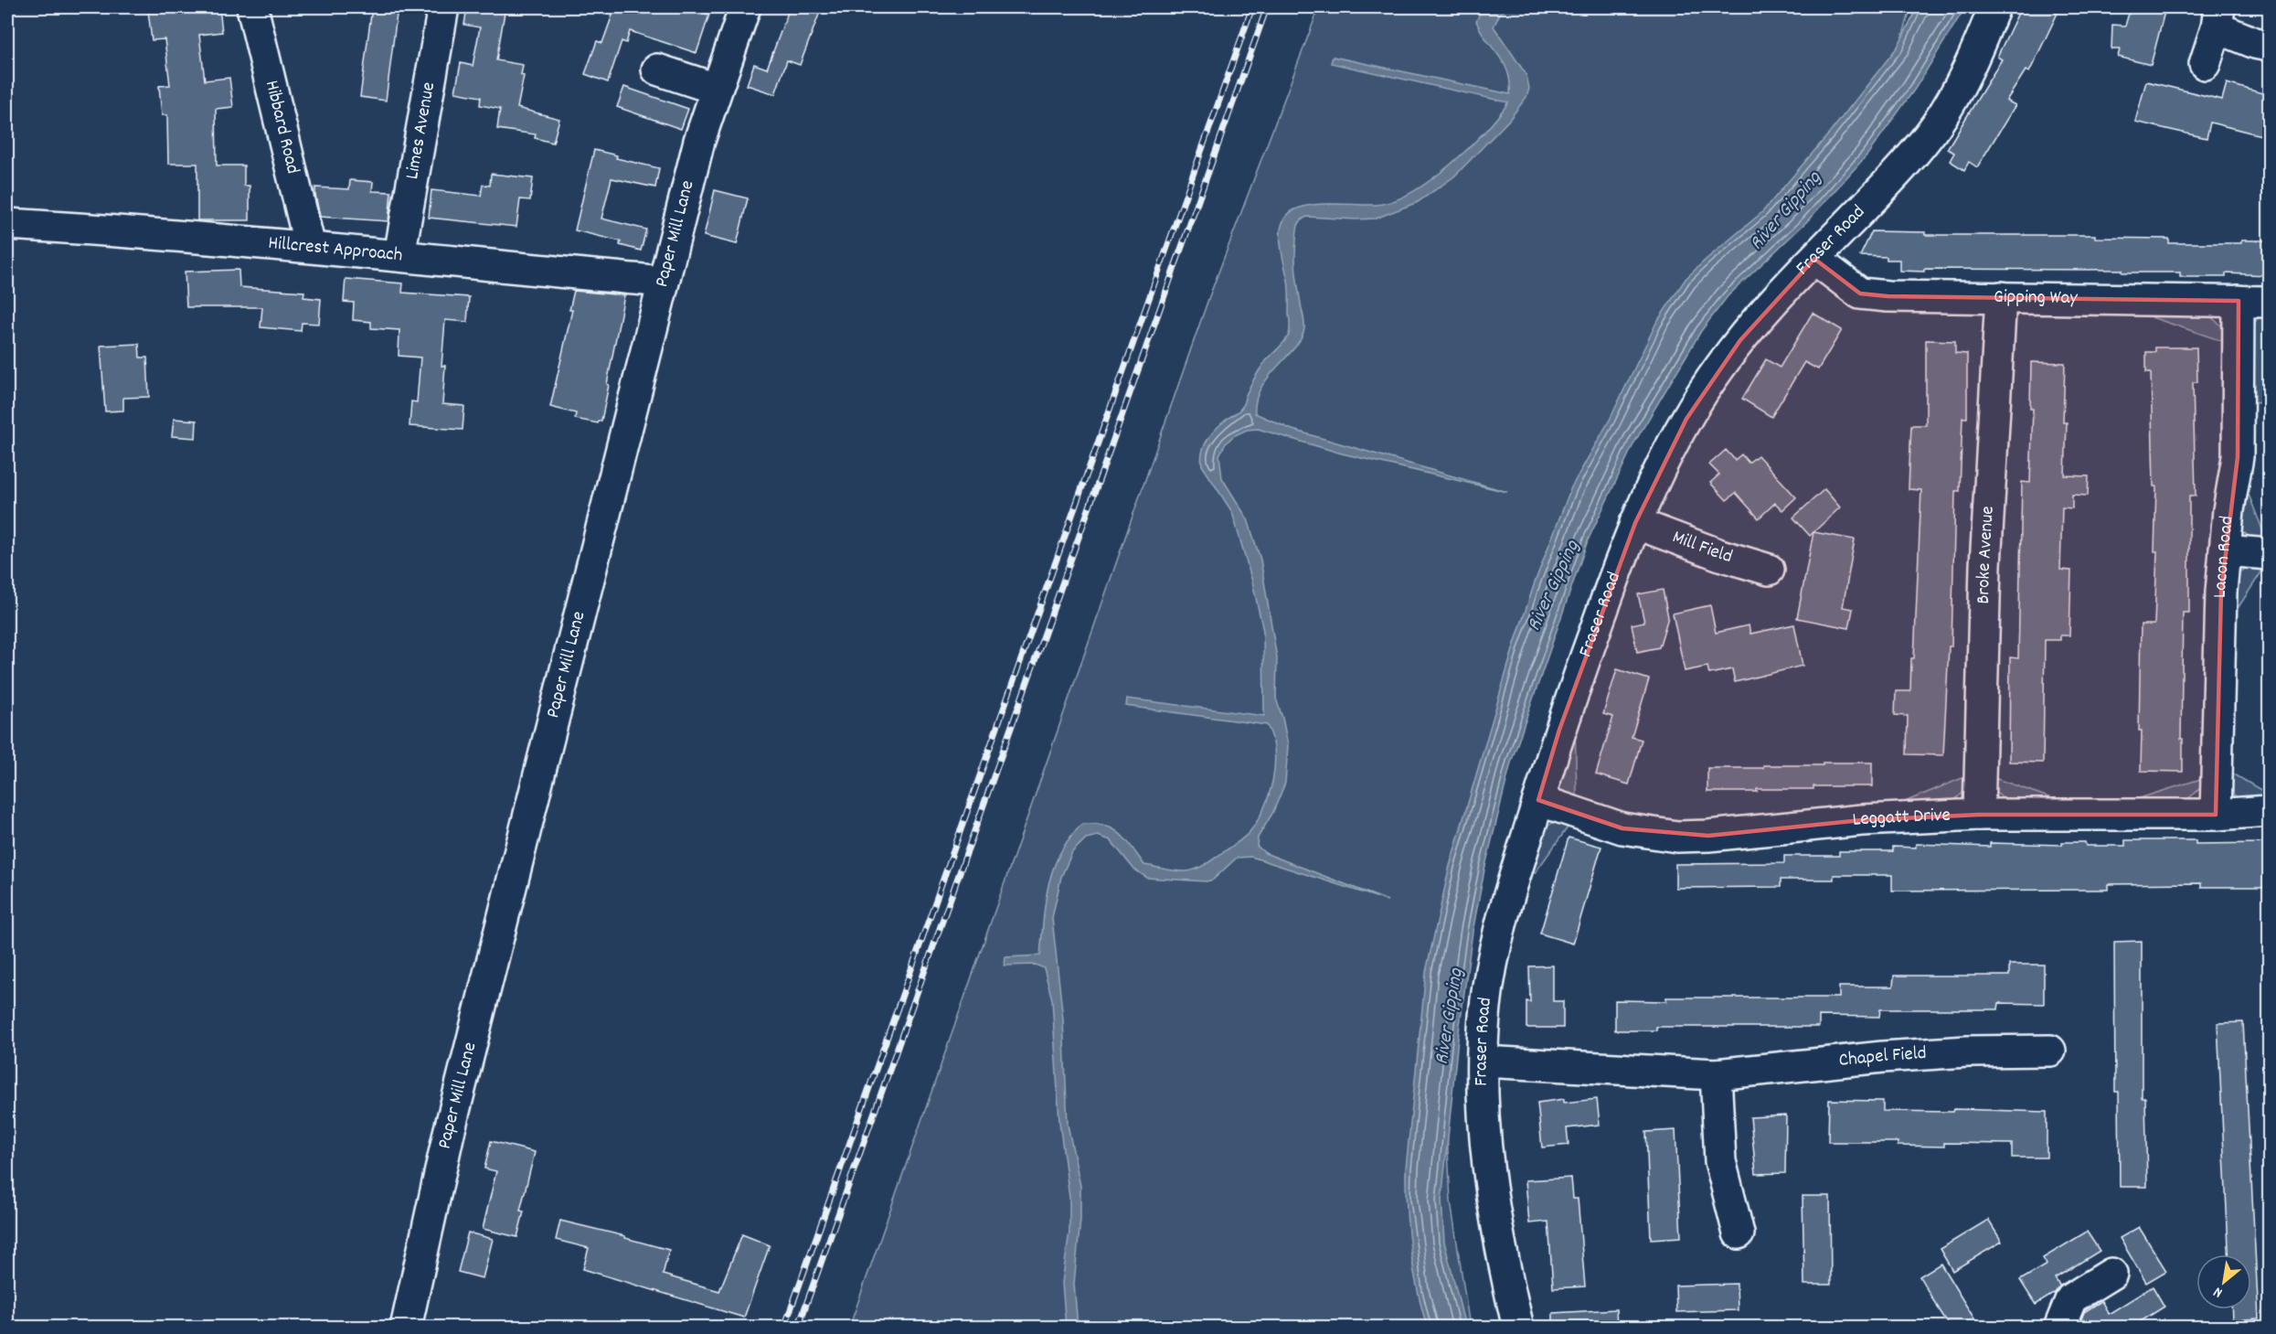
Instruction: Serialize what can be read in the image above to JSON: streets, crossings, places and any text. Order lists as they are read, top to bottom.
{
  "streets": {
    "street": [
      "Hibbard Road",
      "Limes Avenue",
      "Paper Mill Lane",
      "Fraser Road",
      "Hillcrest Approach",
      "Gipping Way",
      "Mill Field",
      "Broke Avenue",
      "Lacon Road",
      "Leggatt Drive",
      "Chapel Field"
    ]
  },
  "crossings": [
    ["Hibbard Road", "Hillcrest Approach"],
    ["Limes Avenue", "Hillcrest Approach"],
    ["Paper Mill Lane", "Hillcrest Approach"],
    ["Fraser Road", "Gipping Way"],
    ["Fraser Road", "Mill Field"],
    ["Fraser Road", "Leggatt Drive"],
    ["Fraser Road", "Chapel Field"],
    ["Gipping Way", "Broke Avenue"],
    ["Gipping Way", "Lacon Road"],
    ["Broke Avenue", "Leggatt Drive"],
    ["Lacon Road", "Leggatt Drive"]
  ],
  "water": ["River Gipping"],
  "north": "bottom left"
}
